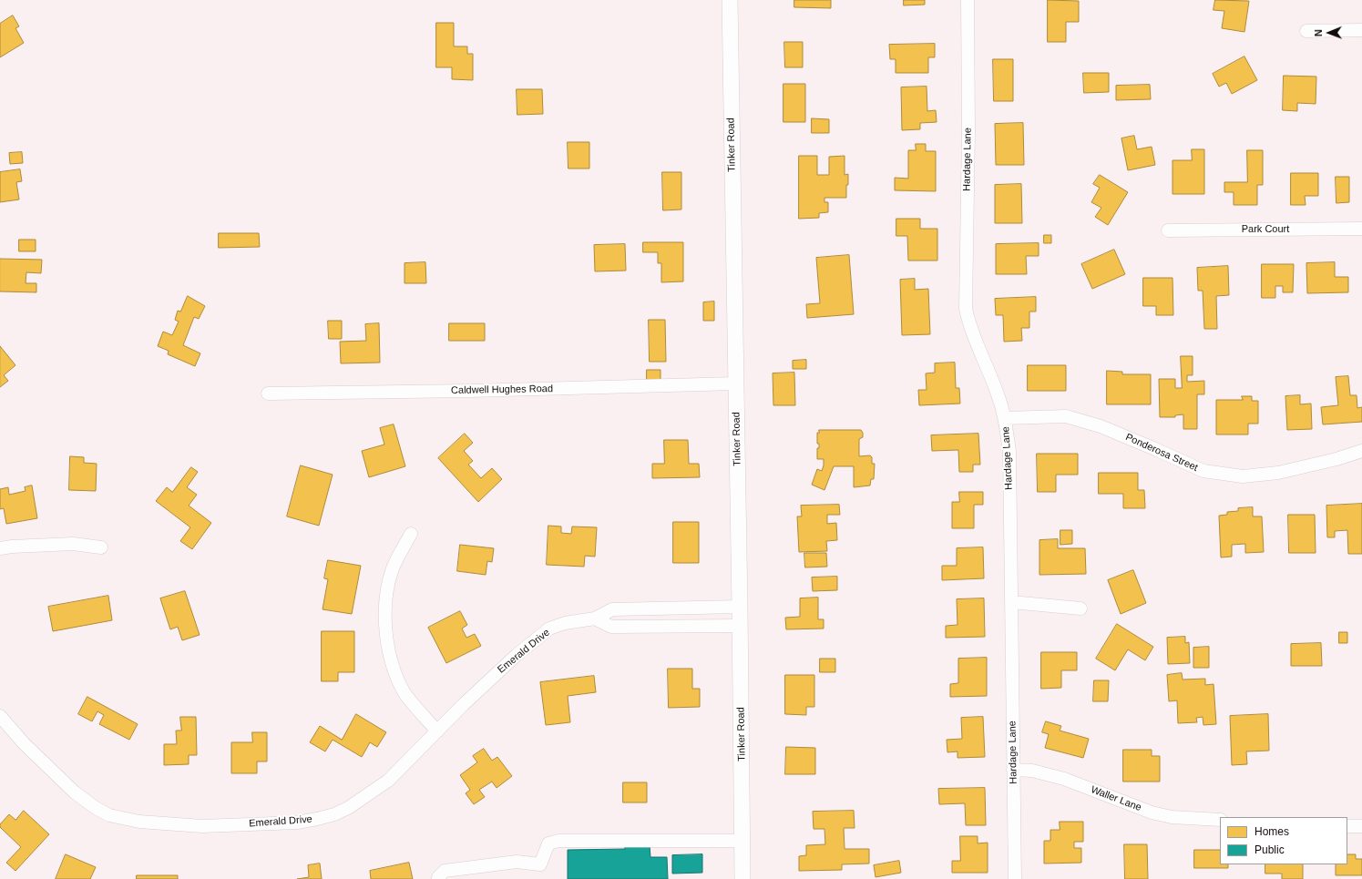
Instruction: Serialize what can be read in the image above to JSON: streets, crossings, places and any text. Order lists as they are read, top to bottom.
{
  "streets": {
    "main road": ["Tinker Road"],
    "street": [
      "Hardage Lane",
      "Park Court",
      "Caldwell Hughes Road",
      "Ponderosa Street",
      "Emerald Drive",
      "Waller Lane"
    ]
  },
  "crossings": [
    ["Tinker Road", "Caldwell Hughes Road"],
    ["Tinker Road", "Emerald Drive"],
    ["Hardage Lane", "Ponderosa Street"],
    ["Hardage Lane", "Waller Lane"]
  ],
  "legend": ["Homes", "Public"],
  "north": "left"
}
